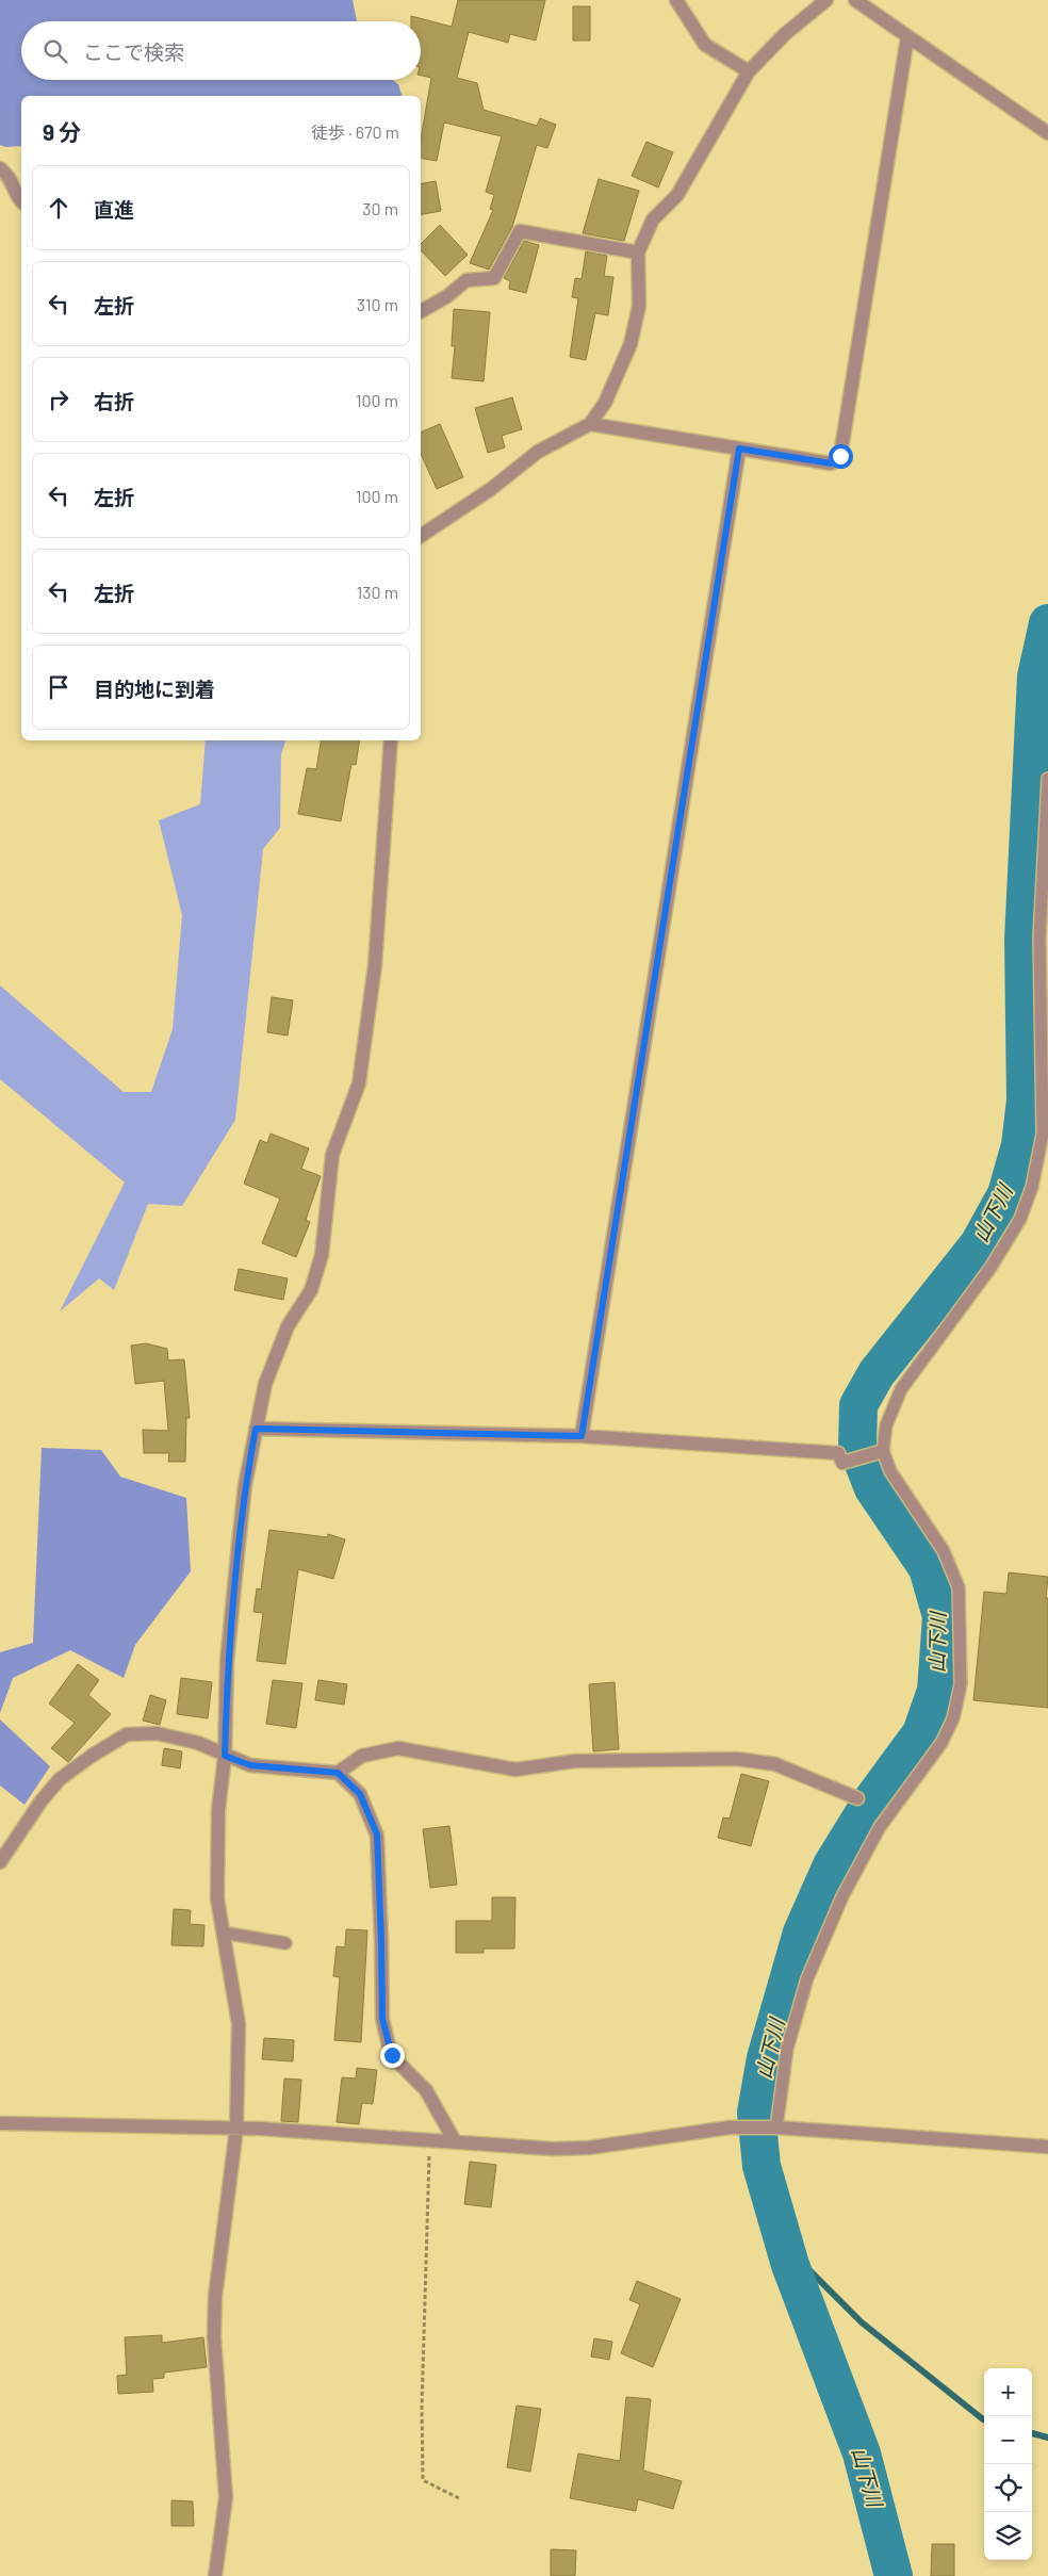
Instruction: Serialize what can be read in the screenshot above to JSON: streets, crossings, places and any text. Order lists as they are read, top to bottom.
{
  "water": ["山下川"],
  "page": {
    "search": "ここで検索",
    "heading": ["9 分", "徒歩 · 670 m"],
    "list": [
      ["直進", "30 m"],
      ["左折", "310 m"],
      ["右折", "100 m"],
      ["左折", "100 m"],
      ["左折", "130 m"],
      "目的地に到着"
    ],
    "map_buttons": ["+", "−"]
  }
}
